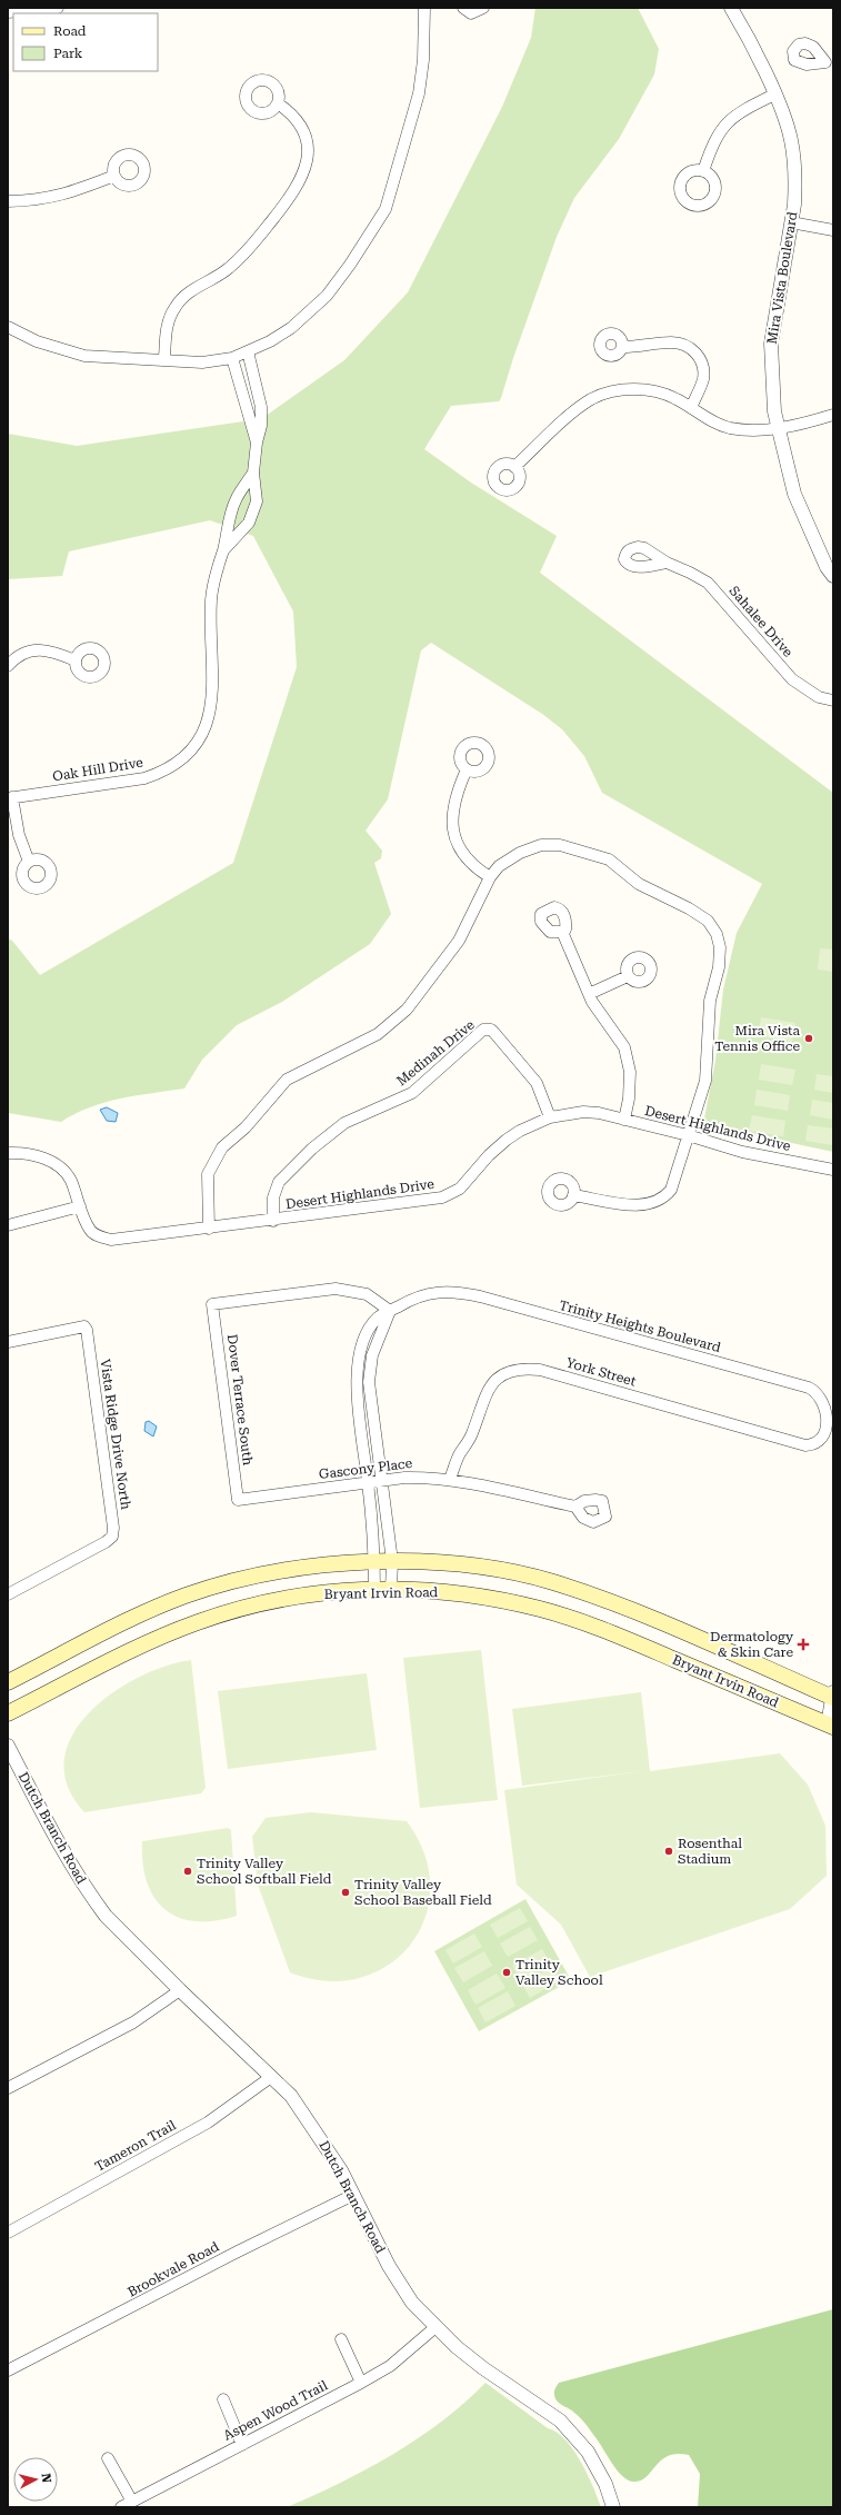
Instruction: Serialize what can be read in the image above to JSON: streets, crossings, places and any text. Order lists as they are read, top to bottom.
{
  "streets": {
    "main road": ["Bryant Irvin Road"],
    "street": [
      "Mira Vista Boulevard",
      "Sahalee Drive",
      "Oak Hill Drive",
      "Medinah Drive",
      "Desert Highlands Drive",
      "Trinity Heights Boulevard",
      "York Street",
      "Dover Terrace South",
      "Vista Ridge Drive North",
      "Gascony Place",
      "Dutch Branch Road",
      "Tameron Trail",
      "Brookvale Road",
      "Aspen Wood Trail"
    ]
  },
  "crossings": [
    ["Medinah Drive", "Desert Highlands Drive"],
    ["Trinity Heights Boulevard", "York Street"],
    ["Trinity Heights Boulevard", "Dover Terrace South"],
    ["Trinity Heights Boulevard", "Gascony Place"],
    ["Trinity Heights Boulevard", "Bryant Irvin Road"],
    ["York Street", "Gascony Place"],
    ["Dover Terrace South", "Gascony Place"],
    ["Dutch Branch Road", "Tameron Trail"],
    ["Dutch Branch Road", "Brookvale Road"],
    ["Dutch Branch Road", "Aspen Wood Trail"]
  ],
  "places": {
    "other": [
      "Mira Vista Tennis Office",
      "Rosenthal Stadium",
      "Trinity Valley School Softball Field",
      "Trinity Valley School Baseball Field",
      "Trinity Valley School"
    ],
    "health": ["Dermatology & Skin Care"]
  },
  "legend": ["Road", "Park"],
  "north": "right"
}
